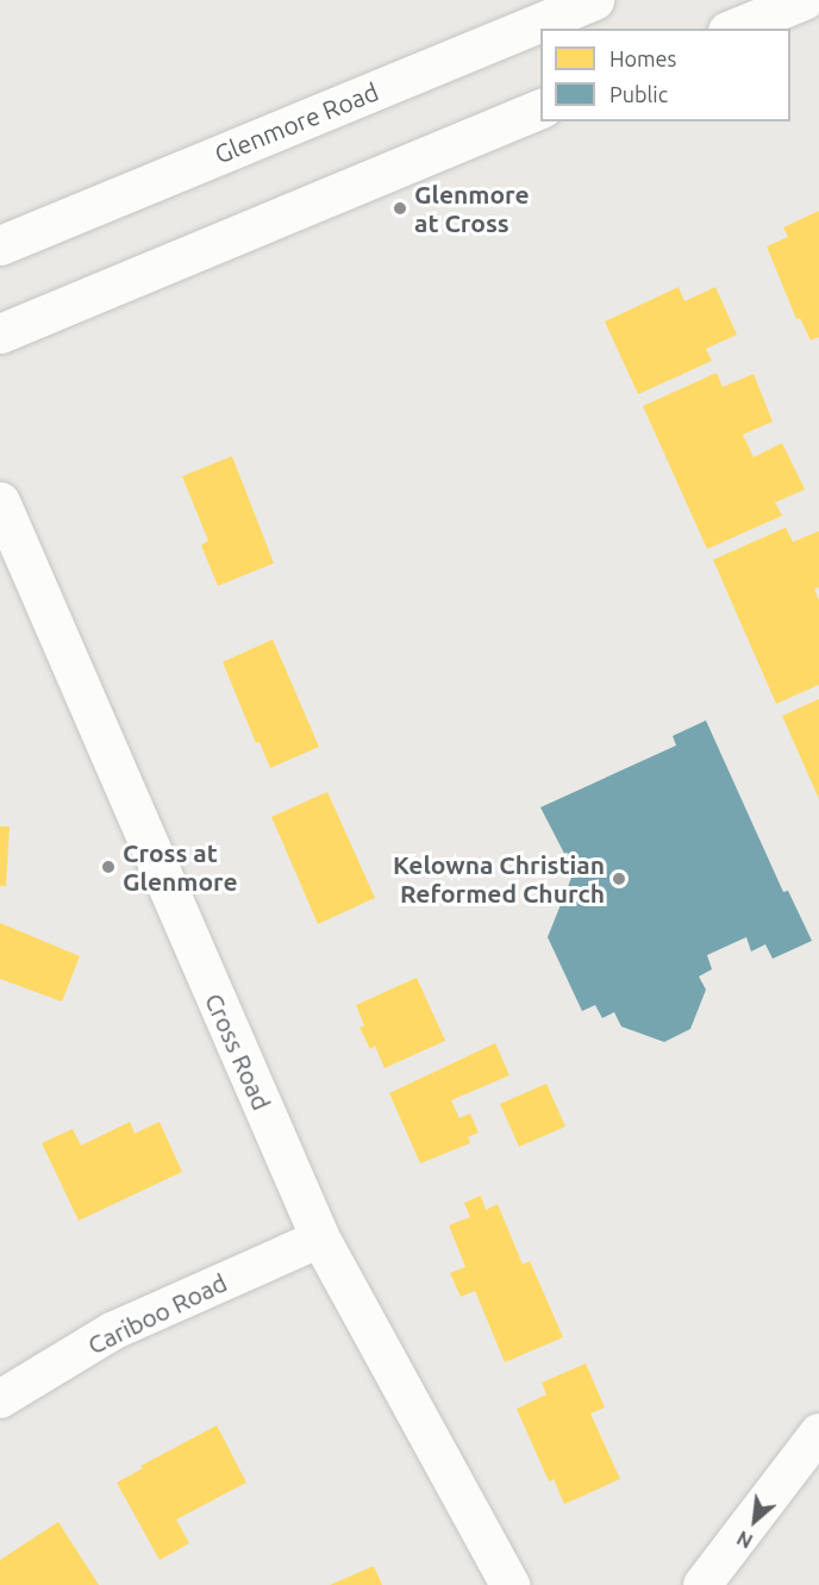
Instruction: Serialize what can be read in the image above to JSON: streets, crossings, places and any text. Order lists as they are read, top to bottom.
{
  "streets": {
    "main road": ["Glenmore Road", "Cross Road"],
    "street": ["Cariboo Road"]
  },
  "crossings": [
    ["Cross Road", "Cariboo Road"]
  ],
  "places": ["Glenmore at Cross", "Cross at Glenmore", "Kelowna Christian Reformed Church"],
  "legend": ["Homes", "Public"],
  "north": "bottom left"
}
